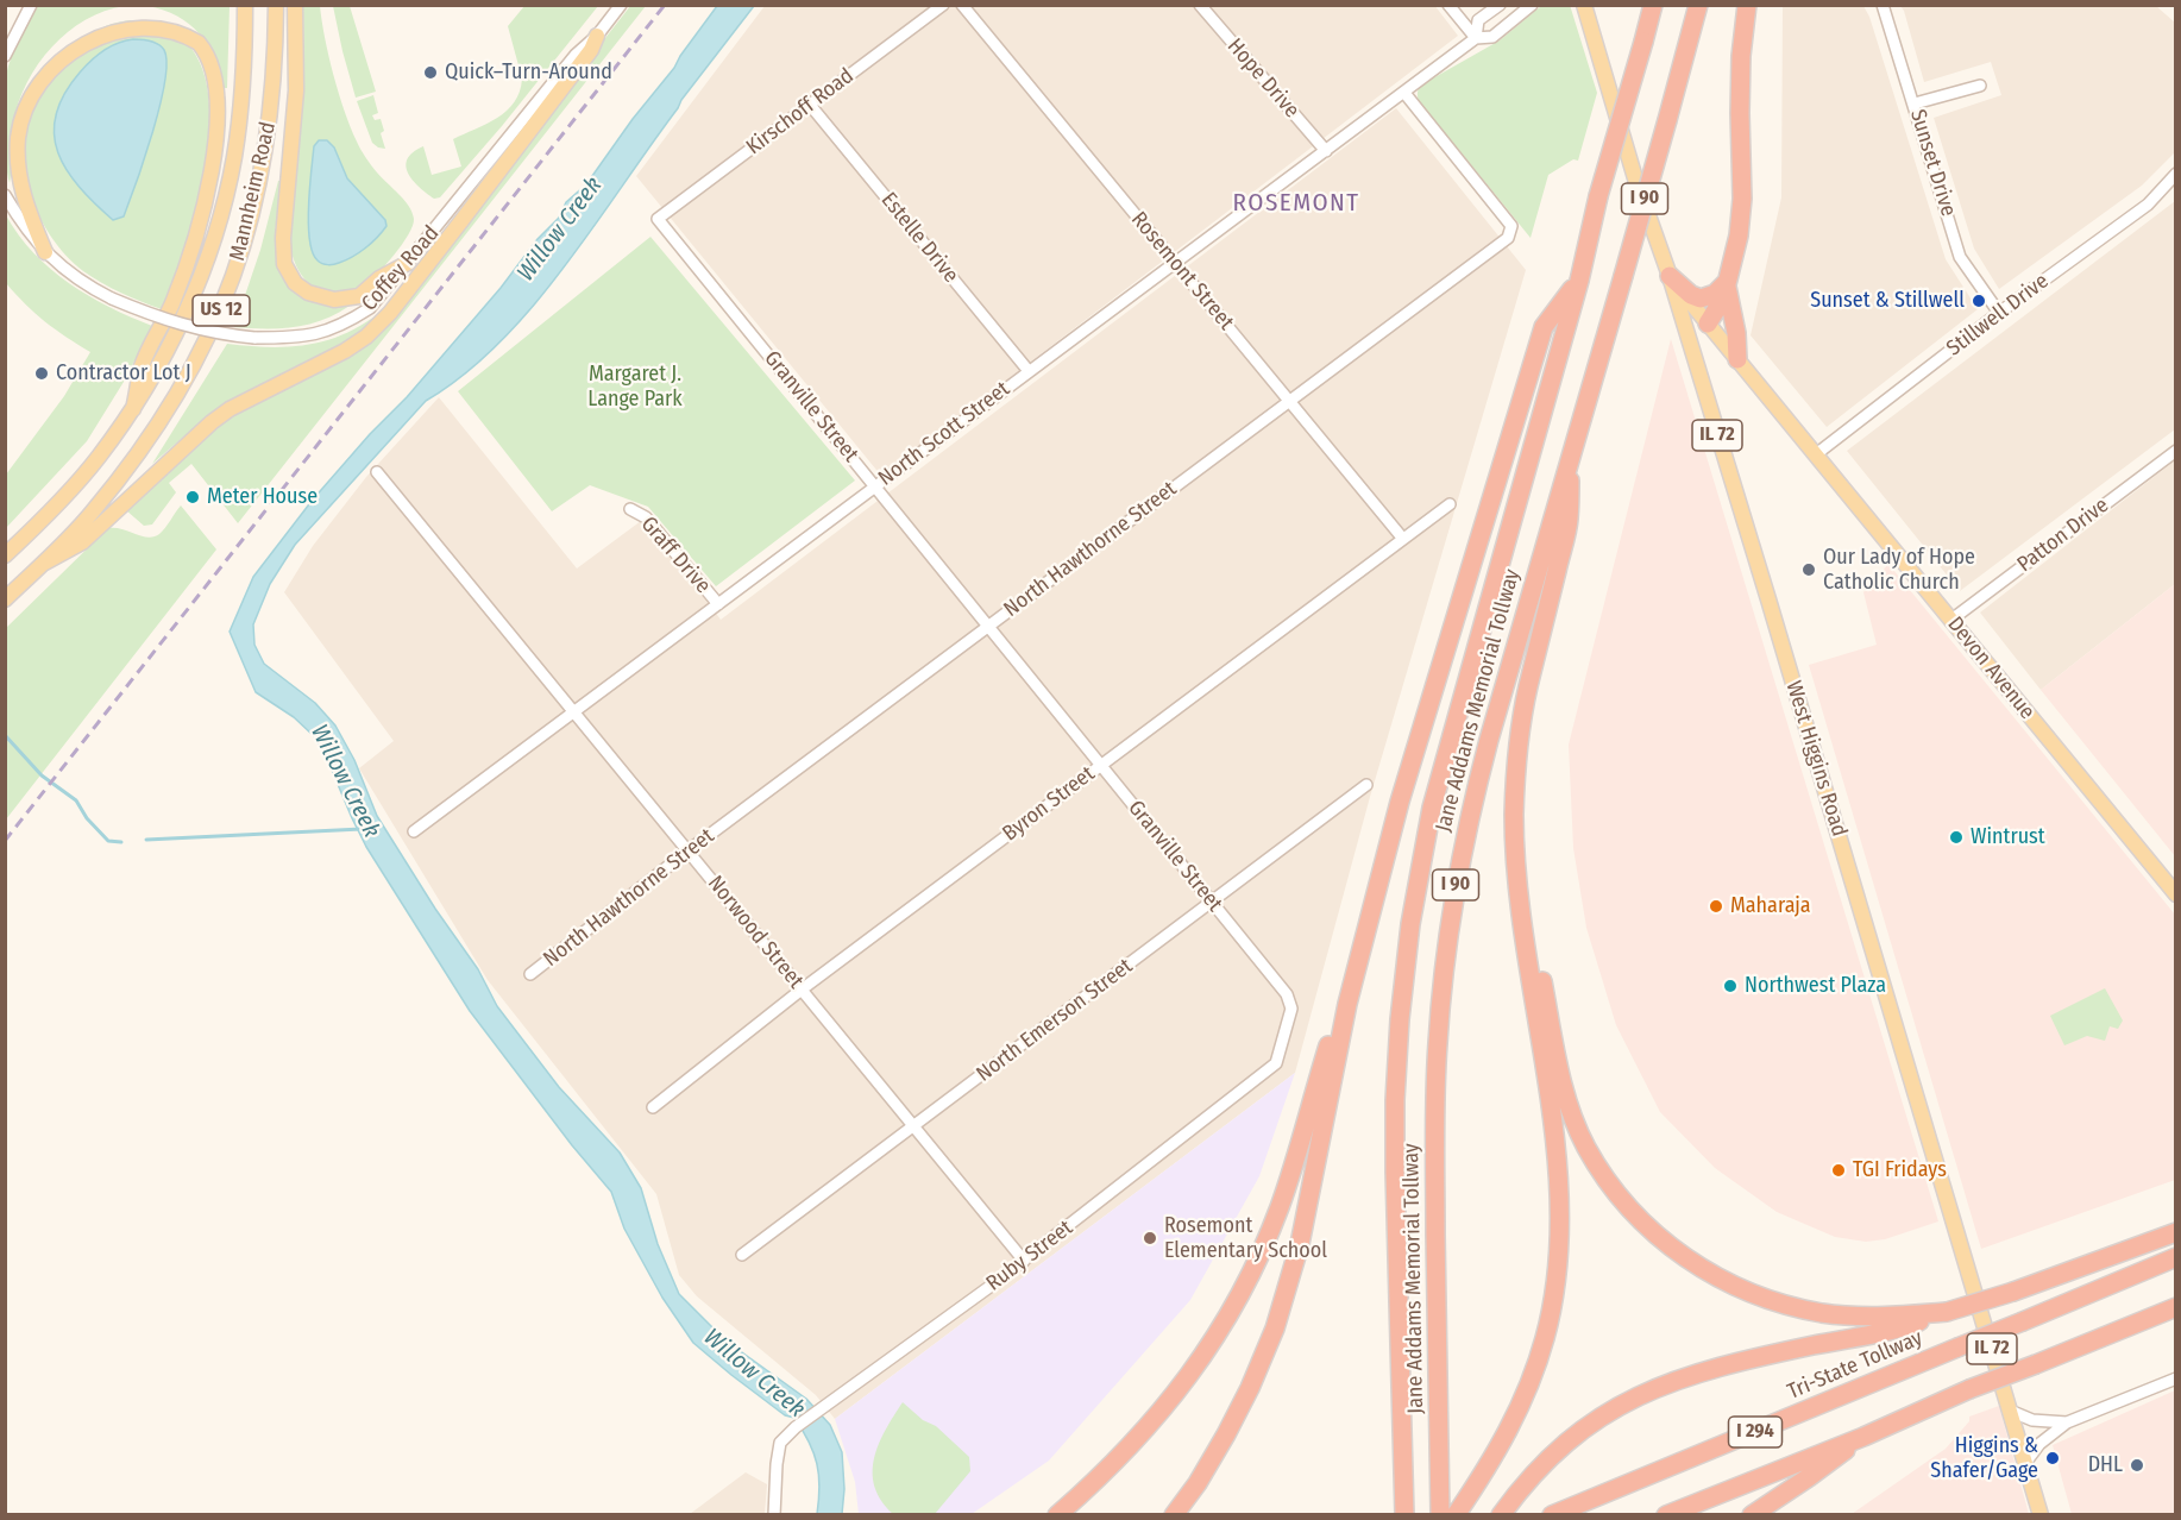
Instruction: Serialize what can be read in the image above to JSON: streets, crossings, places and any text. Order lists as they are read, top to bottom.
{
  "streets": {
    "highway": [
      "I 90",
      "Jane Addams Memorial Tollway",
      "Tri-State Tollway",
      "I 294"
    ],
    "main road": [
      "Mannheim Road",
      "US 12",
      "IL 72",
      "Devon Avenue",
      "West Higgins Road"
    ],
    "street": [
      "Hope Drive",
      "Kirschoff Road",
      "Sunset Drive",
      "Estelle Drive",
      "Coffey Road",
      "Rosemont Street",
      "Stillwell Drive",
      "Granville Street",
      "North Scott Street",
      "Patton Drive",
      "North Hawthorne Street",
      "Graff Drive",
      "Byron Street",
      "Norwood Street",
      "North Emerson Street",
      "Ruby Street"
    ]
  },
  "crossings": [
    ["Hope Drive", "North Scott Street"],
    ["Kirschoff Road", "Estelle Drive"],
    ["Kirschoff Road", "Granville Street"],
    ["Sunset Drive", "Stillwell Drive"],
    ["Estelle Drive", "North Scott Street"],
    ["Rosemont Street", "North Scott Street"],
    ["Rosemont Street", "North Hawthorne Street"],
    ["Rosemont Street", "Byron Street"],
    ["Stillwell Drive", "Devon Avenue"],
    ["Granville Street", "North Scott Street"],
    ["Granville Street", "North Hawthorne Street"],
    ["Granville Street", "Byron Street"],
    ["Granville Street", "North Emerson Street"],
    ["Granville Street", "Ruby Street"],
    ["North Scott Street", "North Hawthorne Street"],
    ["North Scott Street", "Graff Drive"],
    ["North Scott Street", "Norwood Street"],
    ["Patton Drive", "Devon Avenue"],
    ["North Hawthorne Street", "Norwood Street"],
    ["Devon Avenue", "West Higgins Road"],
    ["Byron Street", "Norwood Street"],
    ["Norwood Street", "North Emerson Street"],
    ["Norwood Street", "Ruby Street"]
  ],
  "districts": ["ROSEMONT"],
  "water": ["Willow Creek"],
  "parks": ["Margaret J. Lange Park"],
  "places": [
    "Quick–Turn-Around",
    "Sunset & Stillwell",
    "Contractor Lot J",
    "Meter House",
    "Our Lady of Hope Catholic Church",
    "Wintrust",
    "Maharaja",
    "Northwest Plaza",
    "TGI Fridays",
    "Rosemont Elementary School",
    "Higgins & Shafer/Gage",
    "DHL"
  ]
}
